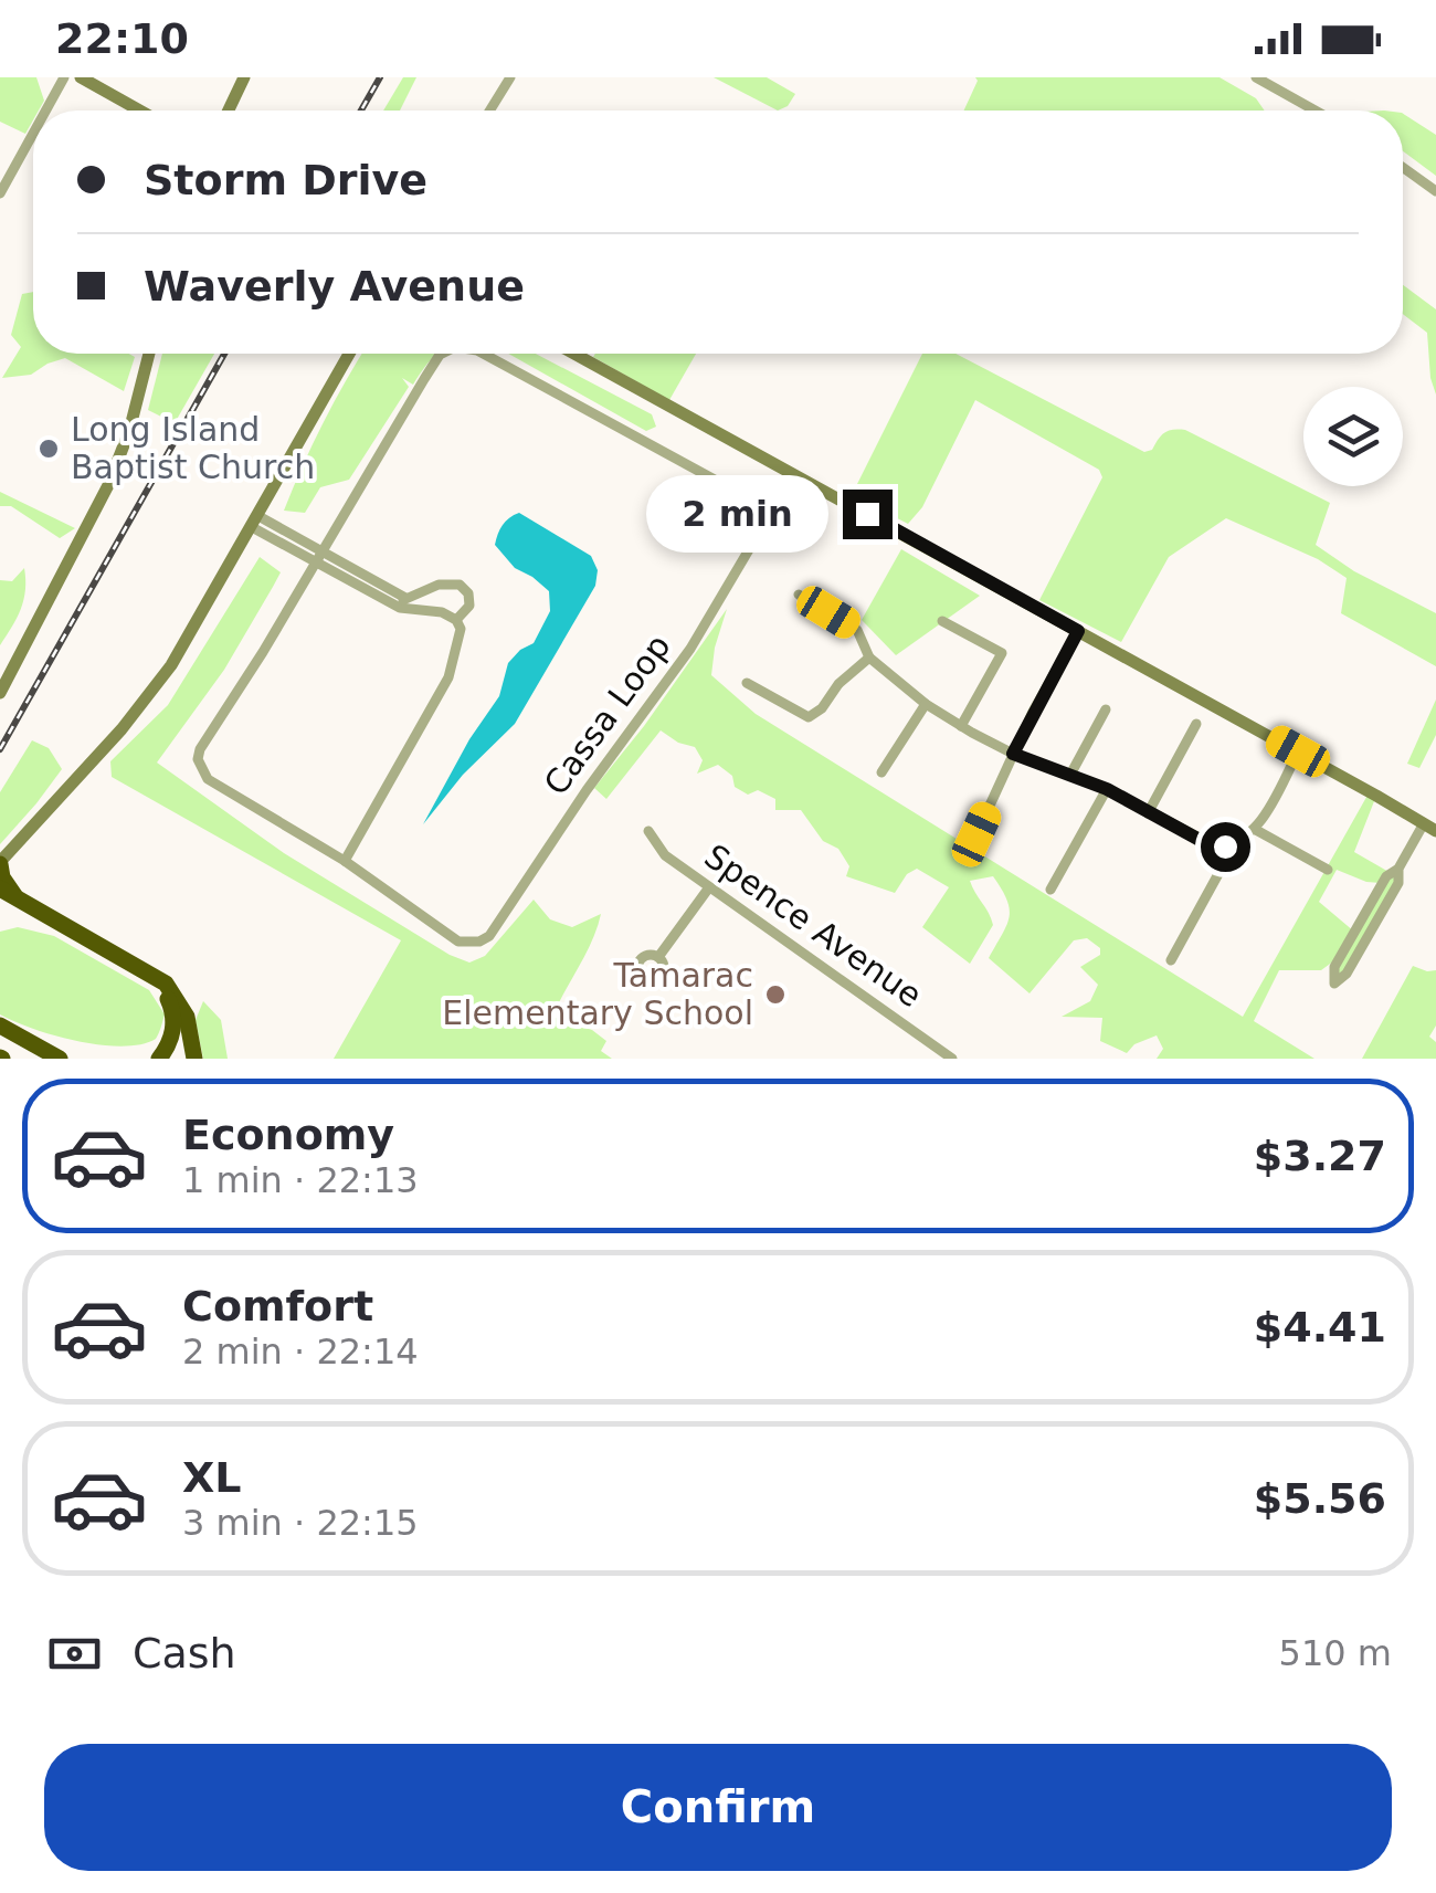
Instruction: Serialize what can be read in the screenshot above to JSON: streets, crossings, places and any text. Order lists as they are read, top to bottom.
{
  "streets": {
    "street": ["Cassa Loop", "Spence Avenue"]
  },
  "places": ["Long Island Baptist Church", "Tamarac Elementary School"],
  "page": {
    "status": "22:10",
    "banner": ["Storm Drive", "Waverly Avenue"],
    "bubble": "2 min",
    "list": [
      {
        "name": "Economy",
        "note": "1 min · 22:13",
        "value": "$3.27"
      },
      {
        "name": "Comfort",
        "note": "2 min · 22:14",
        "value": "$4.41"
      },
      {
        "name": "XL",
        "note": "3 min · 22:15",
        "value": "$5.56"
      }
    ],
    "pay": ["Cash", "510 m"],
    "buttons": "Confirm"
  }
}
